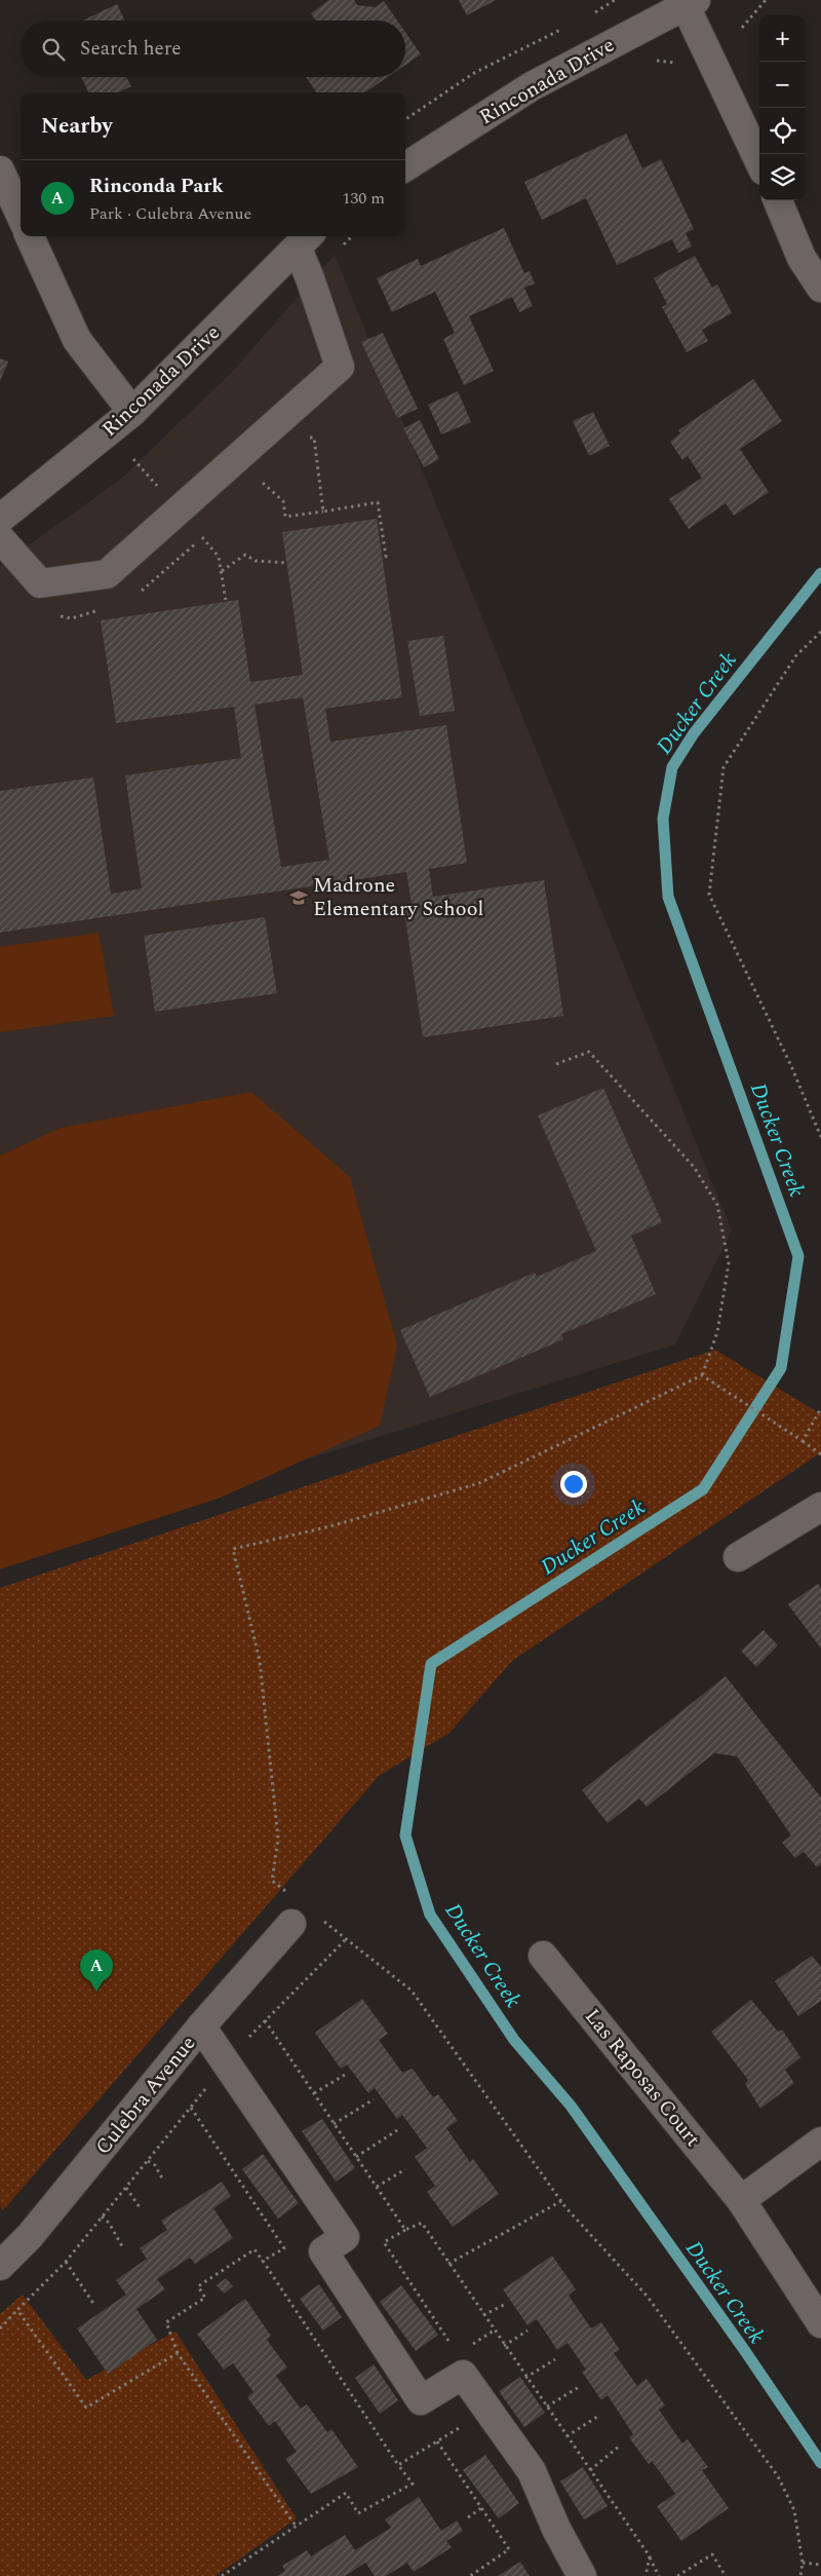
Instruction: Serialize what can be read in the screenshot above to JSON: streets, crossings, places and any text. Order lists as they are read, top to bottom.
{
  "streets": {
    "street": ["Rinconada Drive", "Las Raposas Court", "Culebra Avenue"]
  },
  "water": ["Ducker Creek"],
  "places": {
    "school or university": ["Madrone Elementary School"]
  },
  "page": {
    "map_buttons": ["+", "−"],
    "search": "Search here",
    "heading": "Nearby",
    "list": [
      {
        "mark": "A",
        "name": "Rinconda Park",
        "note": "Park · Culebra Avenue",
        "value": "130 m"
      }
    ],
    "pins": "A"
  }
}
